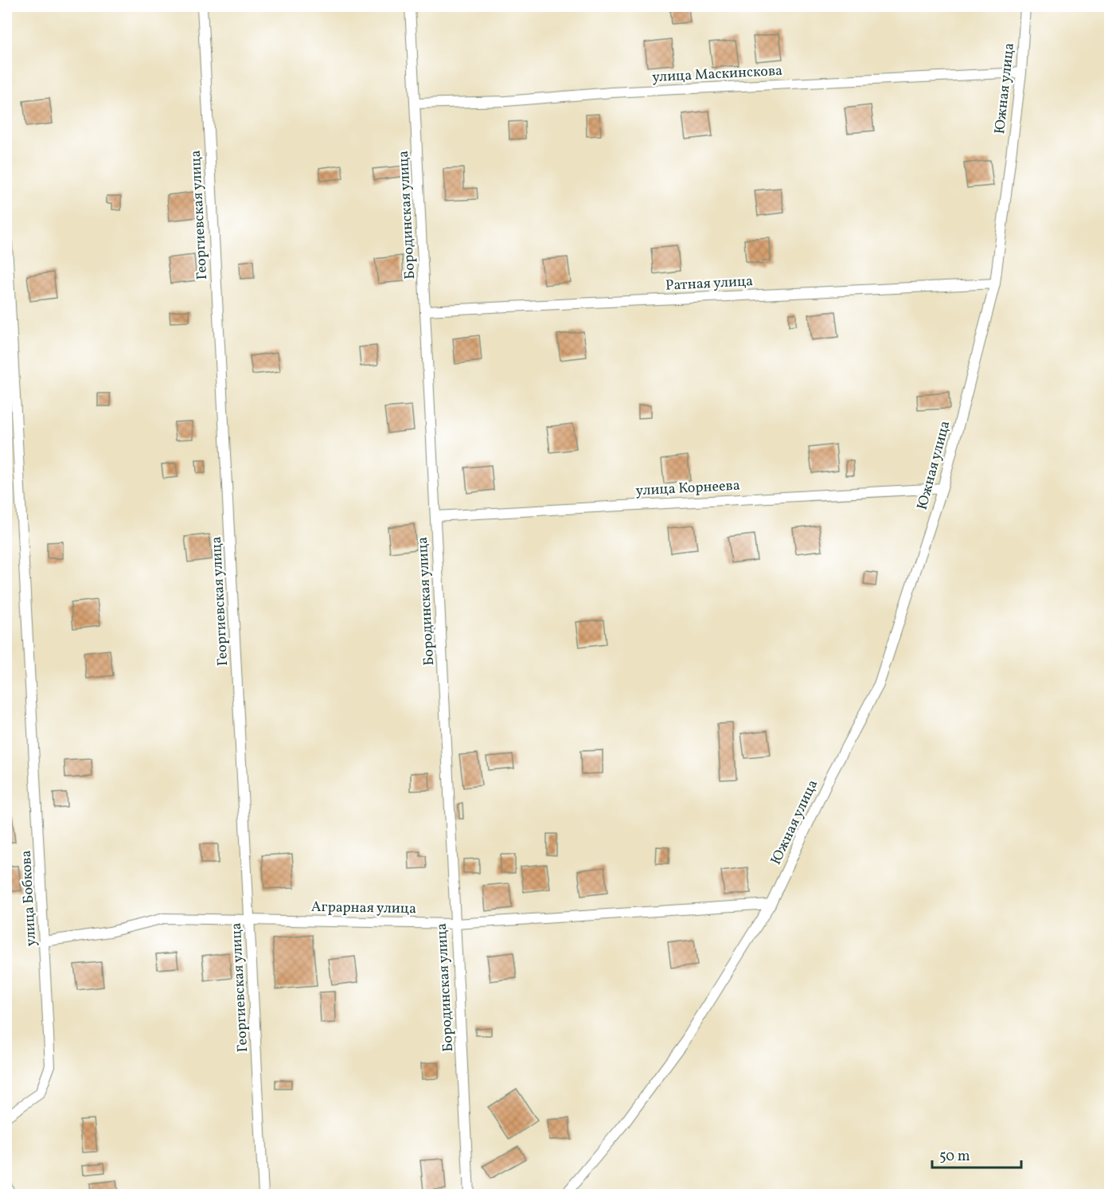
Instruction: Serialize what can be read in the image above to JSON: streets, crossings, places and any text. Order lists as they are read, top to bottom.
{
  "streets": {
    "street": [
      "улица Маскинскова",
      "Южная улица",
      "Георгиевская улица",
      "Бородинская улица",
      "Ратная улица",
      "улица Корнеева",
      "улица Бобкова",
      "Аграрная улица"
    ]
  },
  "crossings": [
    ["улица Маскинскова", "Южная улица"],
    ["улица Маскинскова", "Бородинская улица"],
    ["Южная улица", "Ратная улица"],
    ["Южная улица", "улица Корнеева"],
    ["Южная улица", "Аграрная улица"],
    ["Георгиевская улица", "Аграрная улица"],
    ["Бородинская улица", "Ратная улица"],
    ["Бородинская улица", "улица Корнеева"],
    ["Бородинская улица", "Аграрная улица"],
    ["улица Бобкова", "Аграрная улица"]
  ],
  "scale_bar": "50 m"
}
